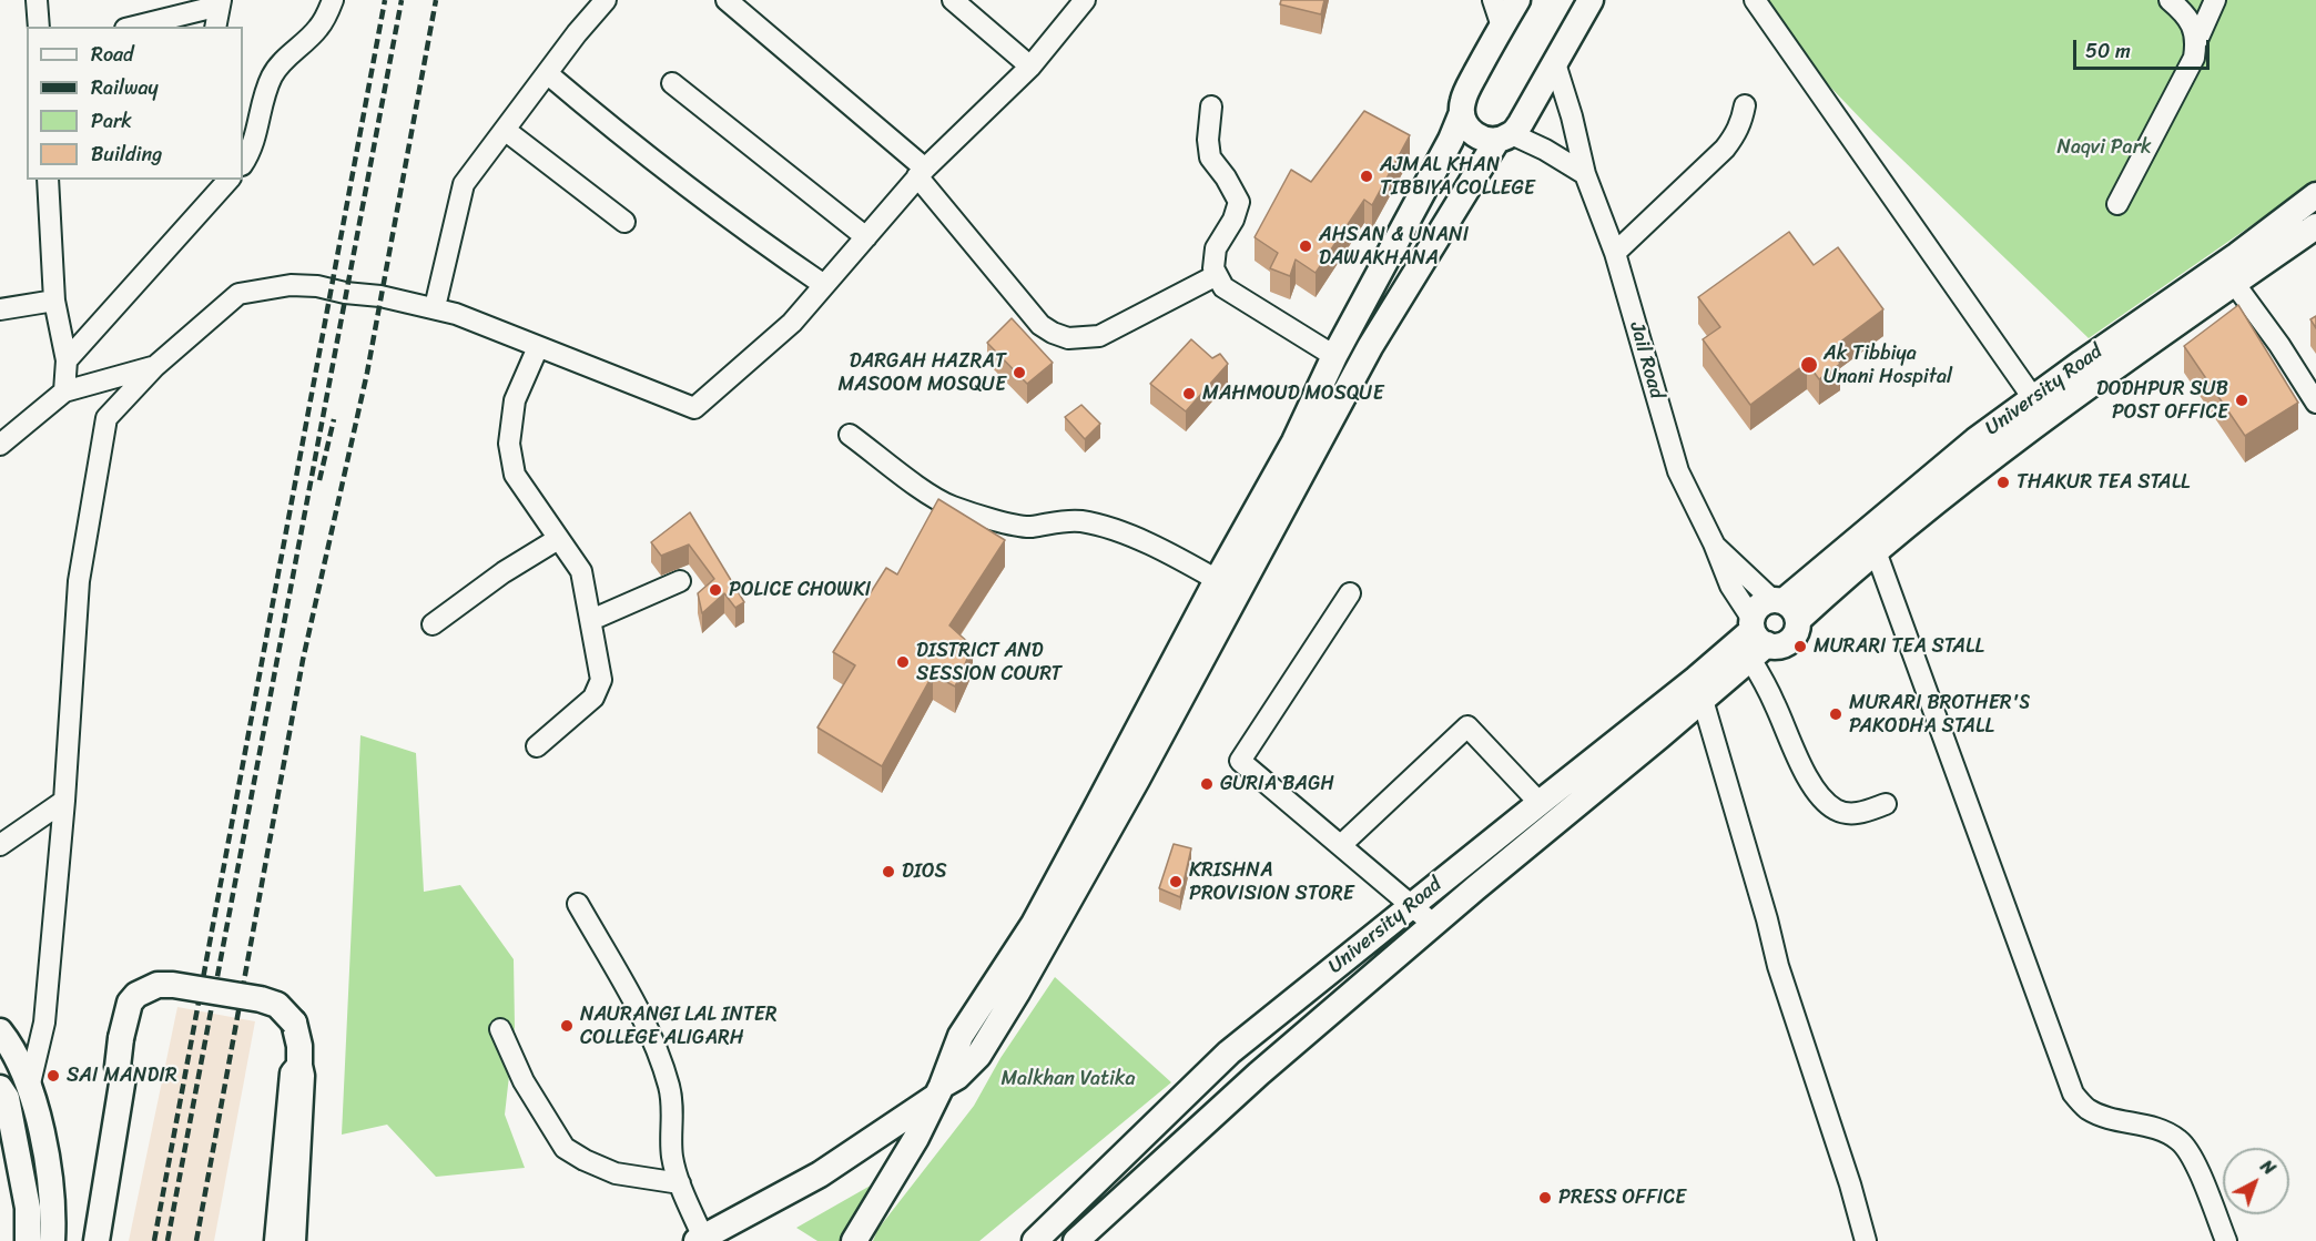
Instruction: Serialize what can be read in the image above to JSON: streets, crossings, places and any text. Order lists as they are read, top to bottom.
{
  "streets": {
    "main road": ["University Road"],
    "street": ["Jail Road"]
  },
  "crossings": [
    ["Jail Road", "University Road"]
  ],
  "parks": ["Naqvi Park", "Malkhan Vatika"],
  "places": [
    "AJMAL KHAN TIBBIYA COLLEGE",
    "AHSAN & UNANI DAWAKHANA",
    "Ak Tibbiya Unani Hospital",
    "DARGAH HAZRAT MASOOM MOSQUE",
    "MAHMOUD MOSQUE",
    "DODHPUR SUB POST OFFICE",
    "THAKUR TEA STALL",
    "POLICE CHOWKI",
    "MURARI TEA STALL",
    "DISTRICT AND SESSION COURT",
    "MURARI BROTHER'S PAKODHA STALL",
    "GURIA BAGH",
    "DIOS",
    "KRISHNA PROVISION STORE",
    "NAURANGI LAL INTER COLLEGE ALIGARH",
    "SAI MANDIR",
    "PRESS OFFICE"
  ],
  "legend": [
    "Road",
    "Railway",
    "Park",
    "Building"
  ],
  "scale_bar": "50 m",
  "north": "top right"
}
